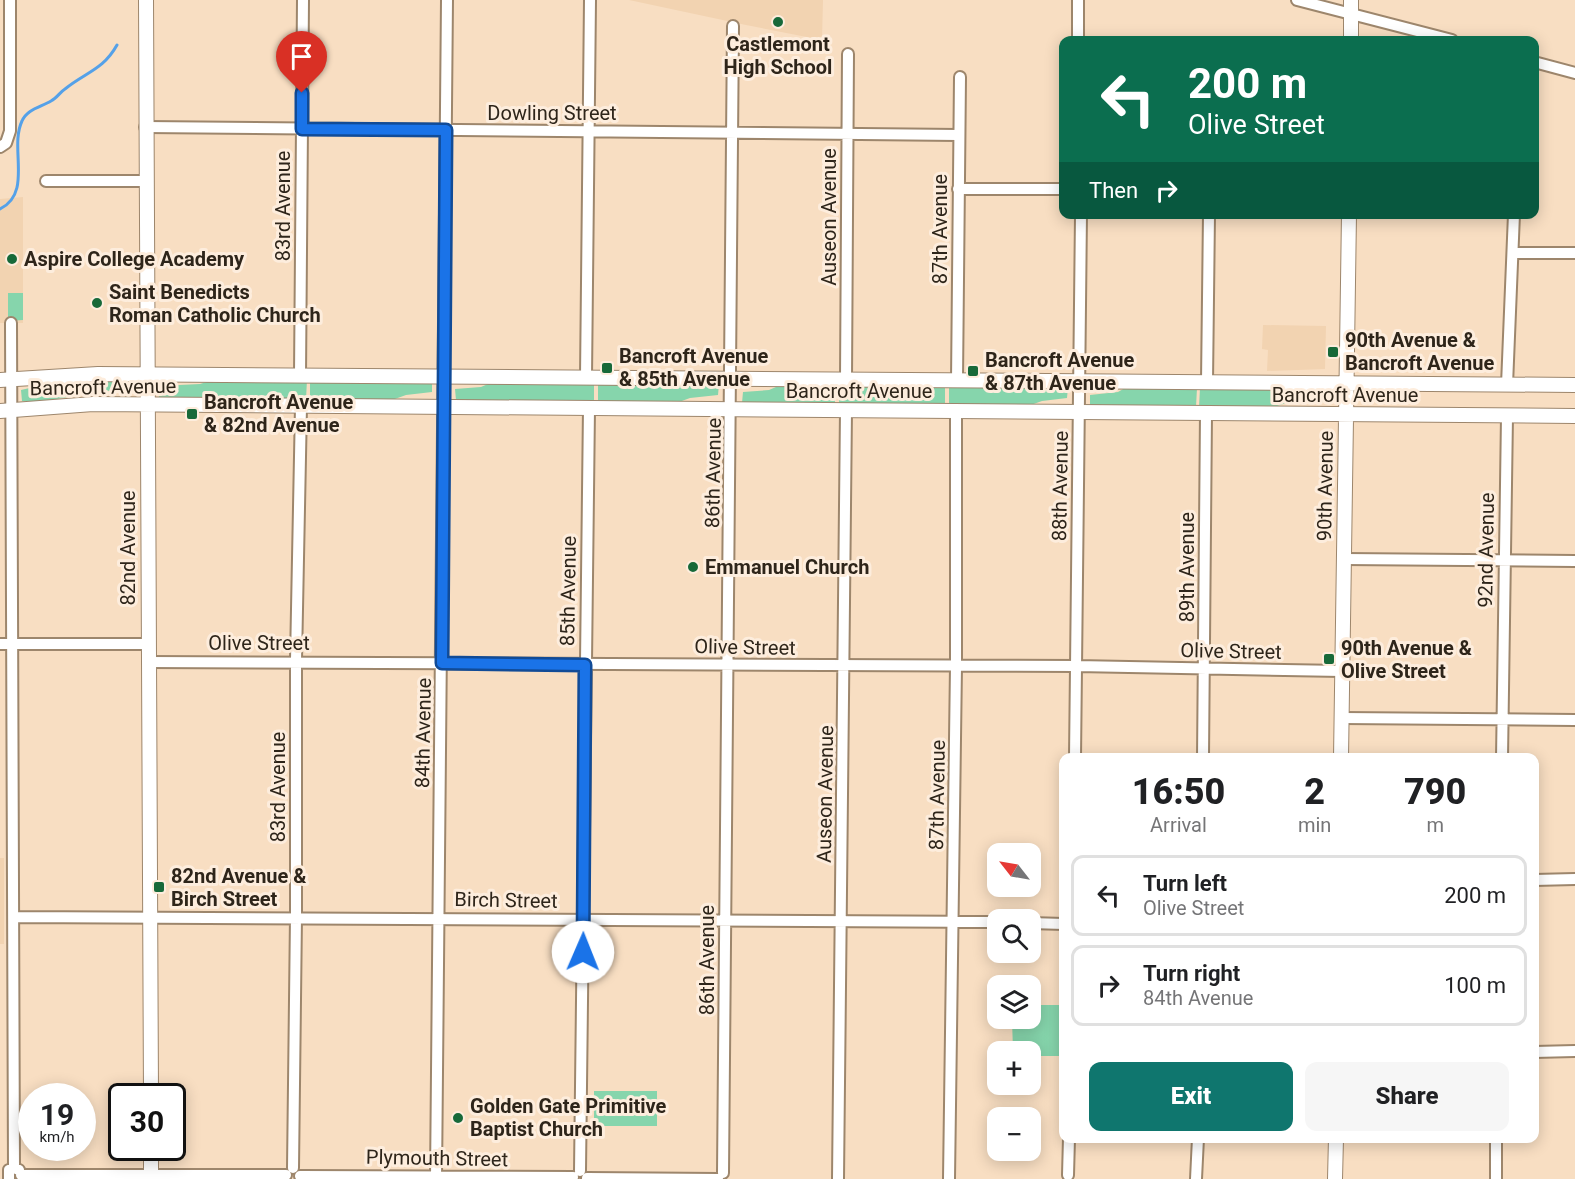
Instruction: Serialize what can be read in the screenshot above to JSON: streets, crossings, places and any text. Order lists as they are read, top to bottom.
{
  "streets": {
    "main road": ["Bancroft Avenue", "90th Avenue", "82nd Avenue"],
    "street": [
      "Dowling Street",
      "83rd Avenue",
      "Auseon Avenue",
      "87th Avenue",
      "86th Avenue",
      "88th Avenue",
      "92nd Avenue",
      "89th Avenue",
      "85th Avenue",
      "Olive Street",
      "84th Avenue",
      "Birch Street",
      "Plymouth Street"
    ]
  },
  "crossings": [
    ["Dowling Street", "83rd Avenue"],
    ["Dowling Street", "Auseon Avenue"],
    ["Dowling Street", "87th Avenue"],
    ["Dowling Street", "86th Avenue"],
    ["Dowling Street", "82nd Avenue"],
    ["Dowling Street", "84th Avenue"],
    ["83rd Avenue", "Bancroft Avenue"],
    ["83rd Avenue", "Olive Street"],
    ["83rd Avenue", "Birch Street"],
    ["83rd Avenue", "Plymouth Street"],
    ["Auseon Avenue", "Bancroft Avenue"],
    ["Auseon Avenue", "Olive Street"],
    ["Auseon Avenue", "Birch Street"],
    ["87th Avenue", "Bancroft Avenue"],
    ["87th Avenue", "Olive Street"],
    ["87th Avenue", "Birch Street"],
    ["Bancroft Avenue", "86th Avenue"],
    ["Bancroft Avenue", "88th Avenue"],
    ["Bancroft Avenue", "90th Avenue"],
    ["Bancroft Avenue", "82nd Avenue"],
    ["Bancroft Avenue", "92nd Avenue"],
    ["Bancroft Avenue", "89th Avenue"],
    ["Bancroft Avenue", "85th Avenue"],
    ["Bancroft Avenue", "84th Avenue"],
    ["86th Avenue", "Olive Street"],
    ["86th Avenue", "Birch Street"],
    ["86th Avenue", "Plymouth Street"],
    ["88th Avenue", "Olive Street"],
    ["90th Avenue", "Olive Street"],
    ["82nd Avenue", "Olive Street"],
    ["82nd Avenue", "Birch Street"],
    ["89th Avenue", "Olive Street"],
    ["85th Avenue", "Olive Street"],
    ["85th Avenue", "Birch Street"],
    ["85th Avenue", "Plymouth Street"],
    ["Olive Street", "84th Avenue"],
    ["84th Avenue", "Birch Street"],
    ["84th Avenue", "Plymouth Street"]
  ],
  "places": {
    "other": [
      "Castlemont High School",
      "Aspire College Academy",
      "Saint Benedicts Roman Catholic Church",
      "Emmanuel Church",
      "Golden Gate Primitive Baptist Church"
    ],
    "transit": [
      "90th Avenue & Bancroft Avenue",
      "Bancroft Avenue & 85th Avenue",
      "Bancroft Avenue & 87th Avenue",
      "Bancroft Avenue & 82nd Avenue",
      "90th Avenue & Olive Street",
      "82nd Avenue & Birch Street"
    ]
  },
  "north": "top left",
  "page": {
    "turn": ["200 m", "Olive Street"],
    "then": "Then",
    "eta": [
      "16:50",
      "Arrival",
      "2",
      "min",
      "790",
      "m"
    ],
    "map_buttons": ["+", "−"],
    "list": [
      {
        "name": "Turn left",
        "note": "Olive Street",
        "value": "200 m"
      },
      {
        "name": "Turn right",
        "note": "84th Avenue",
        "value": "100 m"
      }
    ],
    "buttons": ["Exit", "Share"],
    "speed": "19 km/h",
    "limit": "30"
  }
}
